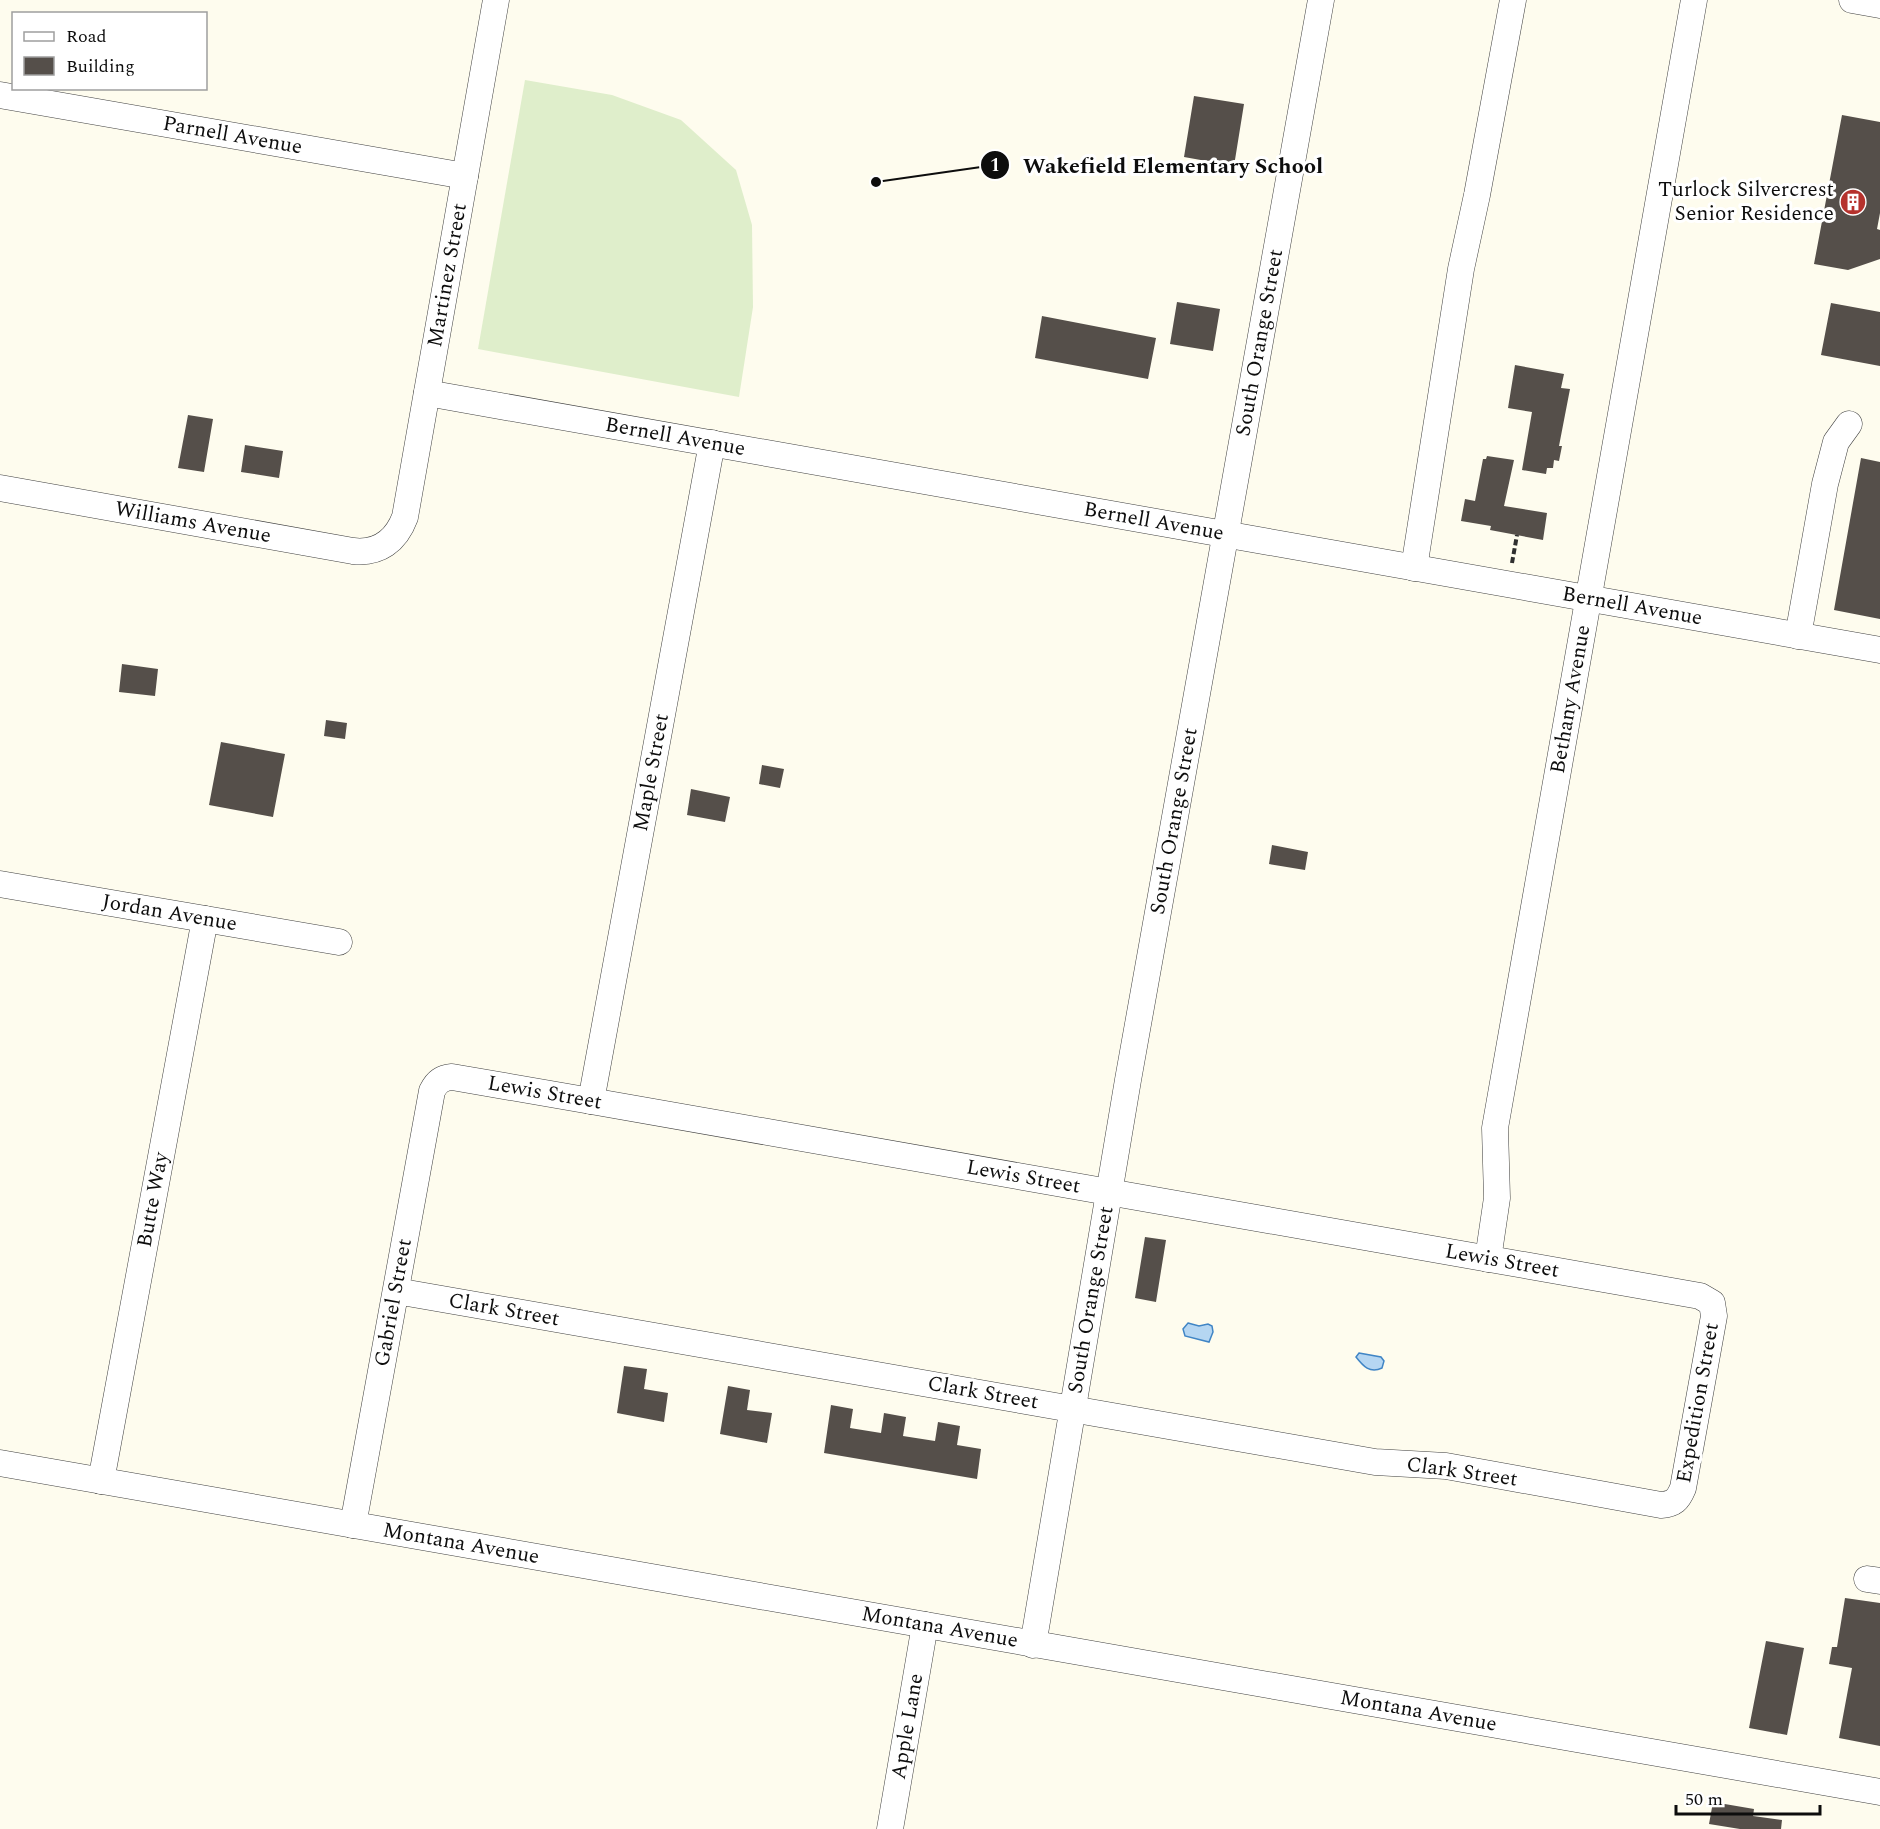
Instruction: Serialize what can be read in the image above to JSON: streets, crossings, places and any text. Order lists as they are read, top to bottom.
{
  "streets": {
    "street": [
      "Parnell Avenue",
      "Martinez Street",
      "South Orange Street",
      "Bernell Avenue",
      "Williams Avenue",
      "Bethany Avenue",
      "Maple Street",
      "Jordan Avenue",
      "Lewis Street",
      "Butte Way",
      "Gabriel Street",
      "Clark Street",
      "Expedition Street",
      "Montana Avenue",
      "Apple Lane"
    ]
  },
  "crossings": [
    ["Parnell Avenue", "Martinez Street"],
    ["Martinez Street", "Bernell Avenue"],
    ["Martinez Street", "Williams Avenue"],
    ["South Orange Street", "Bernell Avenue"],
    ["South Orange Street", "Lewis Street"],
    ["South Orange Street", "Clark Street"],
    ["South Orange Street", "Montana Avenue"],
    ["Bernell Avenue", "Bethany Avenue"],
    ["Bernell Avenue", "Maple Street"],
    ["Bethany Avenue", "Lewis Street"],
    ["Maple Street", "Lewis Street"],
    ["Jordan Avenue", "Butte Way"],
    ["Lewis Street", "Gabriel Street"],
    ["Lewis Street", "Expedition Street"],
    ["Butte Way", "Montana Avenue"],
    ["Gabriel Street", "Clark Street"],
    ["Gabriel Street", "Montana Avenue"],
    ["Clark Street", "Expedition Street"],
    ["Montana Avenue", "Apple Lane"]
  ],
  "places": {
    "other": ["Wakefield Elementary School"],
    "building": ["Turlock Silvercrest Senior Residence"]
  },
  "legend": ["Road", "Building"],
  "scale_bar": "50 m"
}
